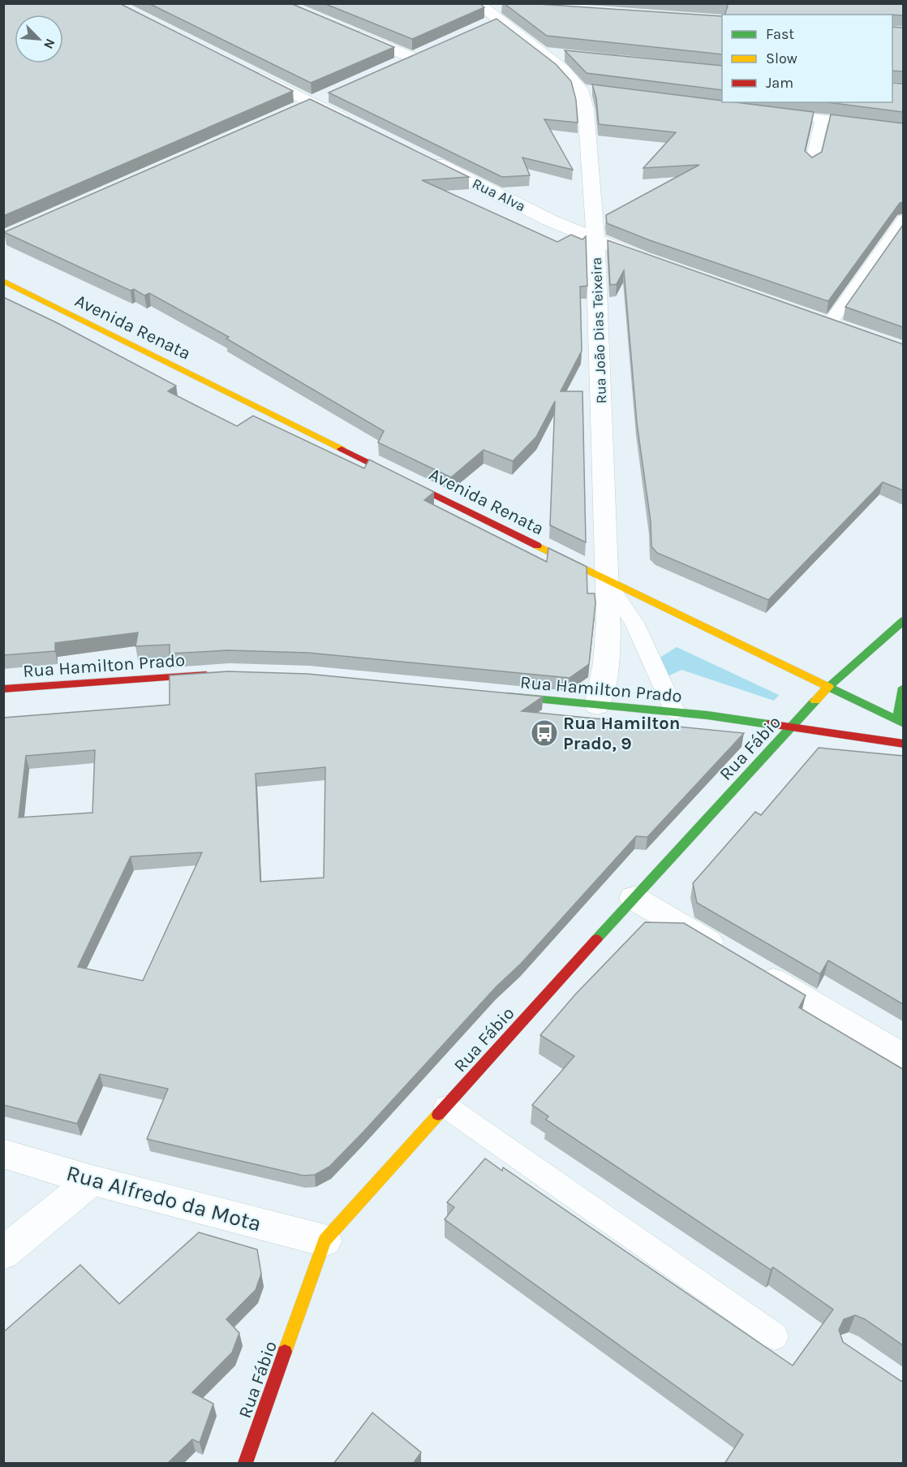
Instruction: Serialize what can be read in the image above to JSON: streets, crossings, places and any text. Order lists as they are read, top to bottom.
{
  "streets": {
    "main road": ["Avenida Renata", "Rua Hamilton Prado", "Rua Fábio"],
    "street": ["Rua Alva", "Rua João Dias Teixeira", "Rua Alfredo da Mota"]
  },
  "crossings": [
    ["Rua Alva", "Rua João Dias Teixeira"],
    ["Avenida Renata", "Rua João Dias Teixeira"],
    ["Avenida Renata", "Rua Fábio"],
    ["Rua João Dias Teixeira", "Rua Hamilton Prado"],
    ["Rua Hamilton Prado", "Rua Fábio"],
    ["Rua Fábio", "Rua Alfredo da Mota"]
  ],
  "places": {
    "bus stop": ["Rua Hamilton Prado, 9"]
  },
  "legend": ["Fast", "Slow", "Jam"],
  "north": "bottom right"
}
